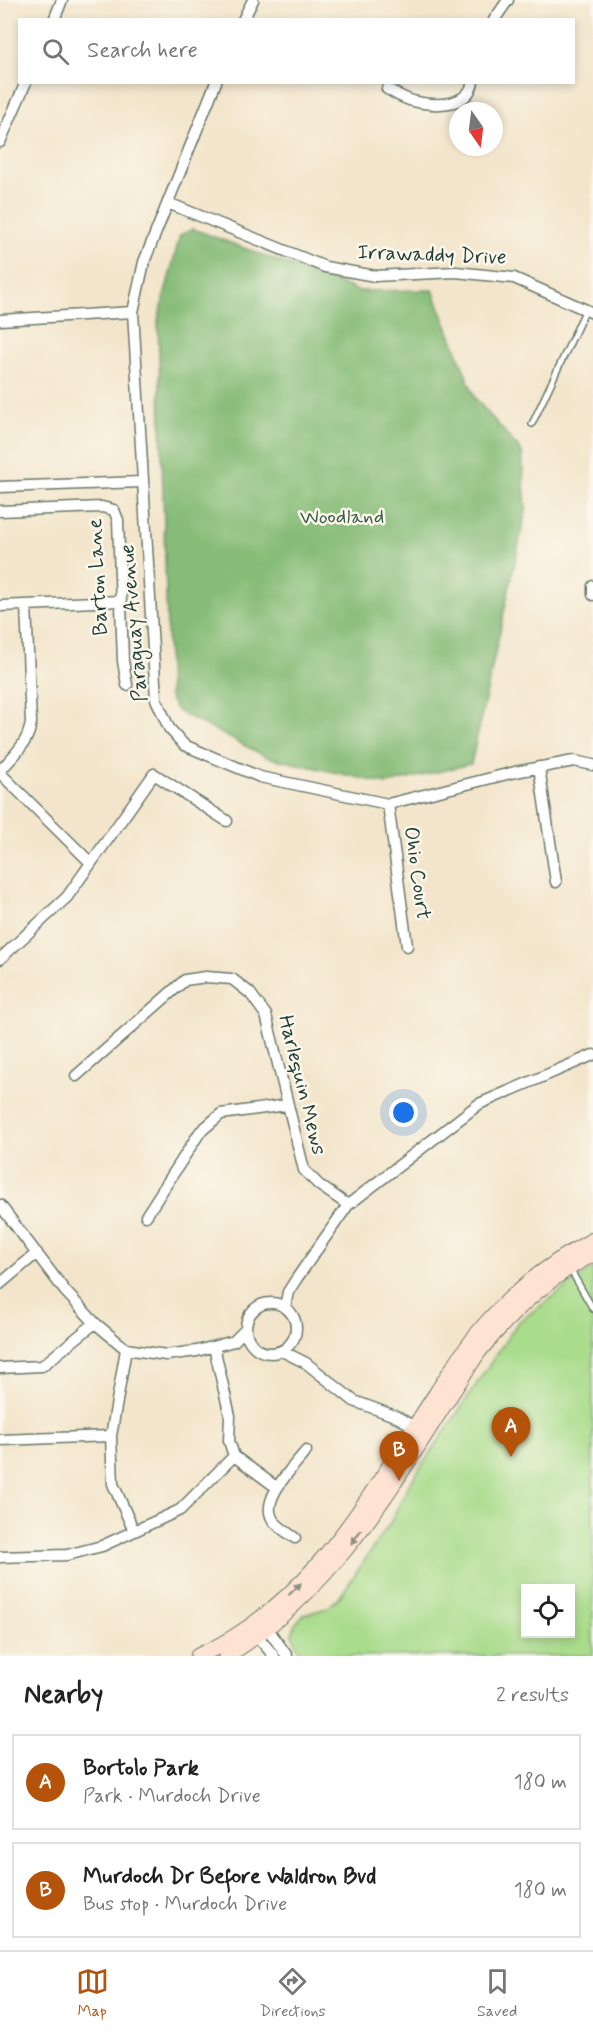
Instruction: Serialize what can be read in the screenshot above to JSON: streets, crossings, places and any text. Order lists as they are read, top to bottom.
{
  "streets": {
    "street": [
      "Irrawaddy Drive",
      "Barton Lane",
      "Paraguay Avenue",
      "Ohio Court",
      "Harlequin Mews"
    ]
  },
  "crossings": [
    ["Irrawaddy Drive", "Paraguay Avenue"],
    ["Paraguay Avenue", "Ohio Court"]
  ],
  "parks": ["Woodland"],
  "north": "bottom",
  "page": {
    "search": "Search here",
    "pins": ["A", "B"],
    "heading": ["Nearby", "2 results"],
    "list": [
      {
        "mark": "A",
        "name": "Bortolo Park",
        "note": "Park · Murdoch Drive",
        "value": "180 m"
      },
      {
        "mark": "B",
        "name": "Murdoch Dr Before Waldron Bvd",
        "note": "Bus stop · Murdoch Drive",
        "value": "180 m"
      }
    ],
    "nav": ["Map", "Directions", "Saved"]
  }
}
